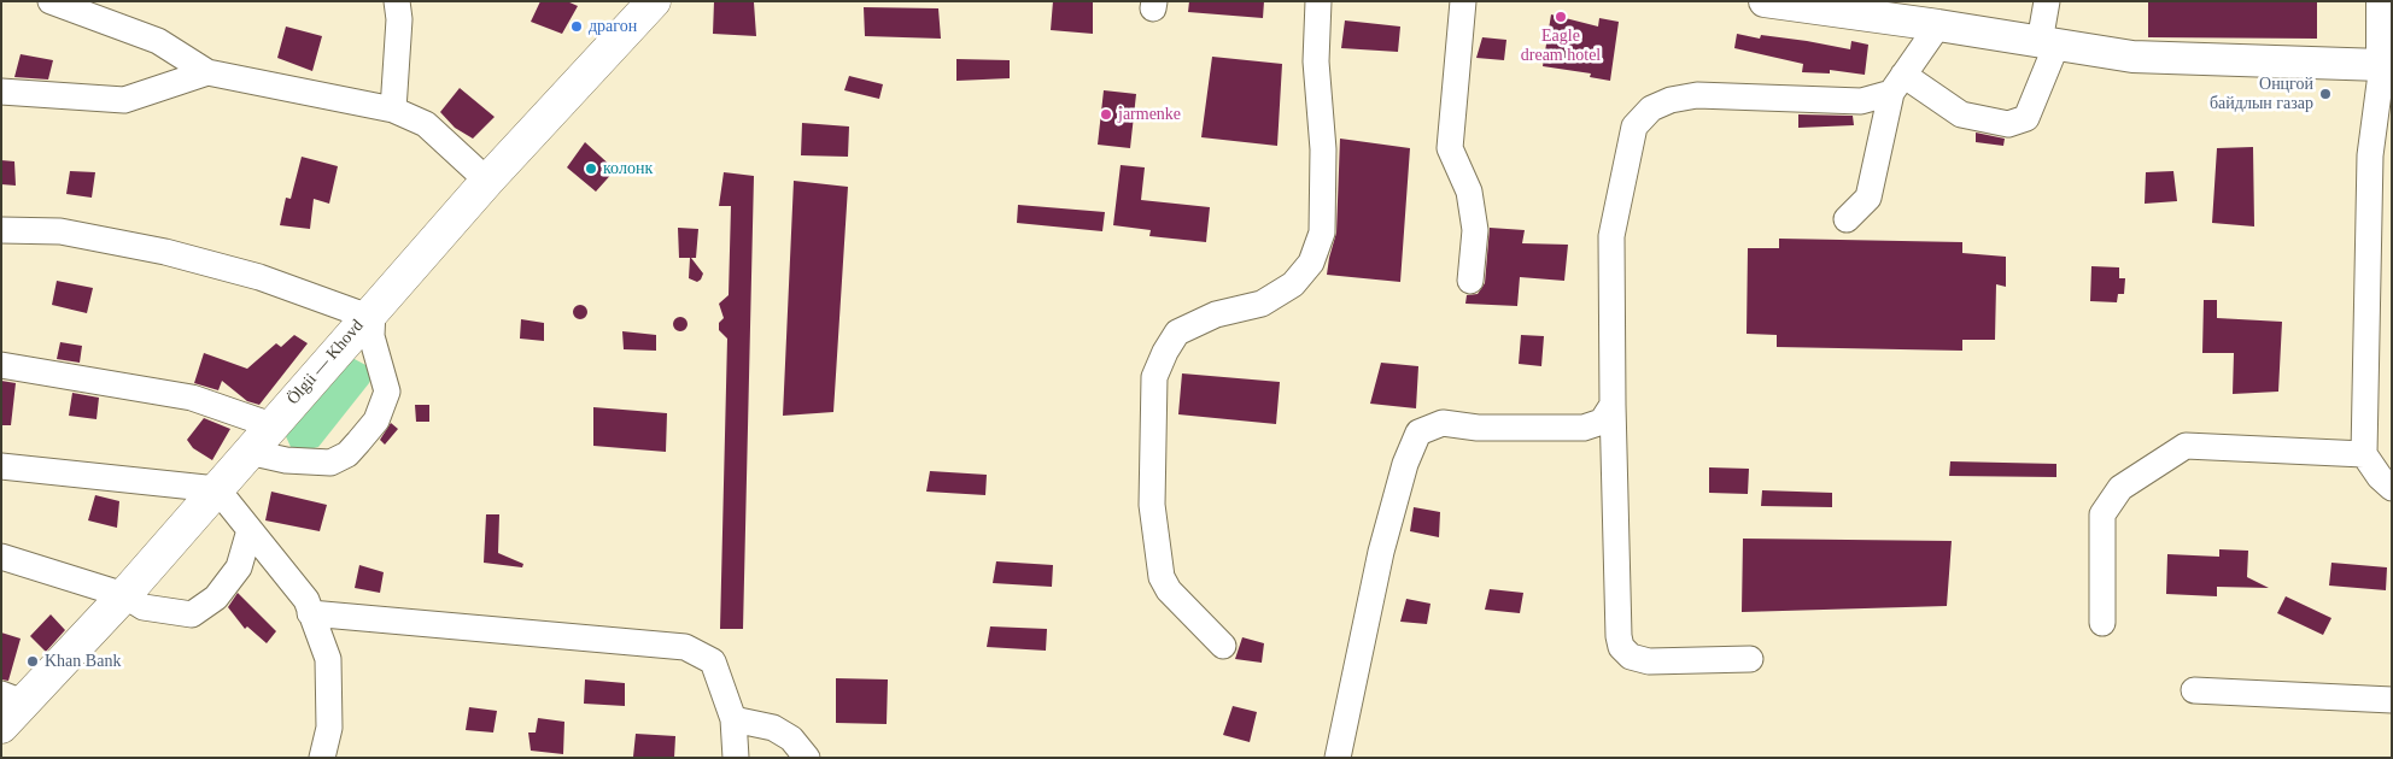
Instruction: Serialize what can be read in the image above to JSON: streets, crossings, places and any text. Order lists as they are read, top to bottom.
{
  "streets": {
    "highway": ["Ölgii — Khovd"]
  },
  "places": [
    "Eagle dream hotel",
    "драгон",
    "Онцгой байдлын газар",
    "jarmenke",
    "колонк",
    "Khan Bank"
  ]
}
